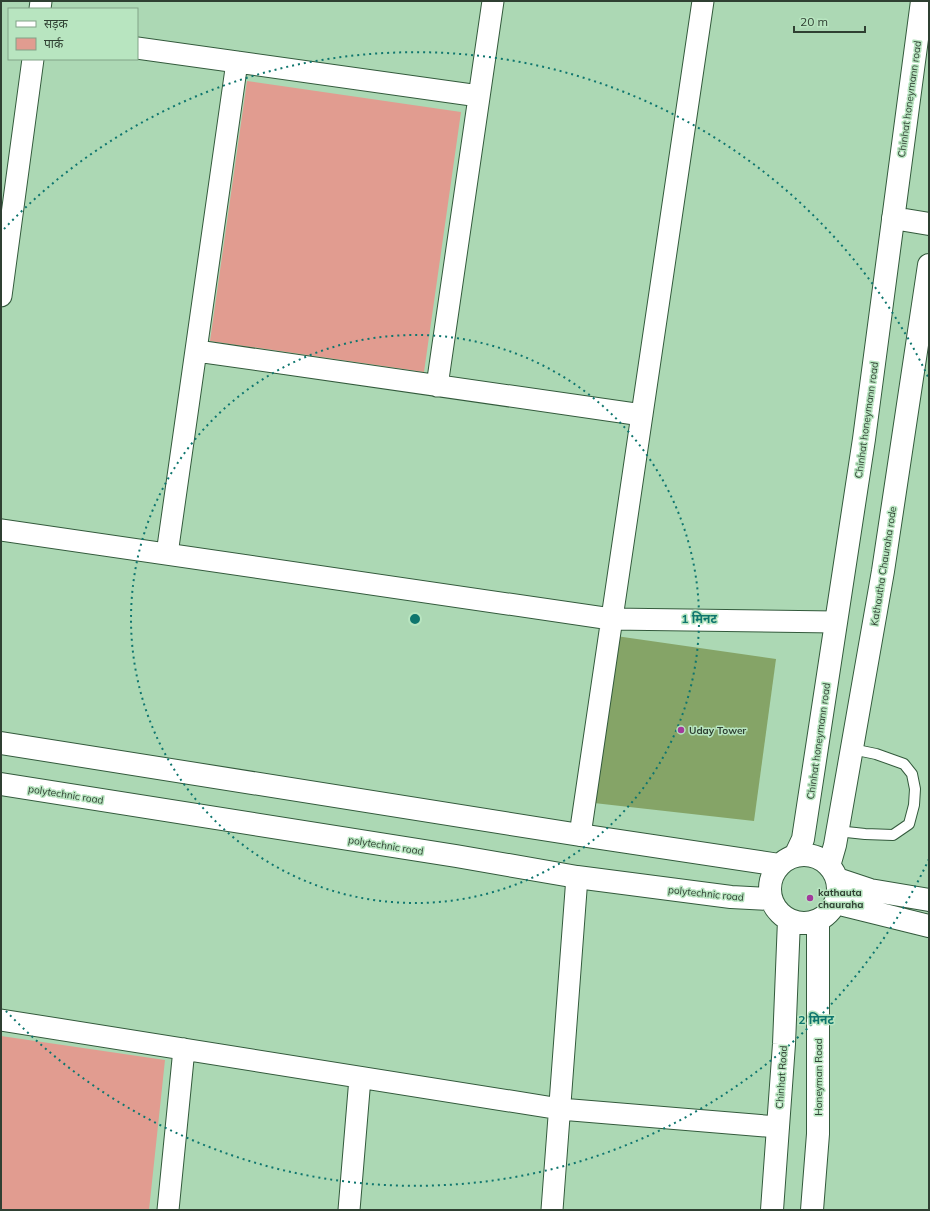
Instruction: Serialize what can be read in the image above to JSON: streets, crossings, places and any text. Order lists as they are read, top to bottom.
{
  "streets": {
    "street": [
      "Chinhat honeymann road",
      "Kathautha Chauraha rode",
      "polytechnic road",
      "Chinhat Road",
      "Honeyman Road"
    ]
  },
  "crossings": [
    ["Chinhat honeymann road", "Kathautha Chauraha rode"],
    ["Chinhat honeymann road", "polytechnic road"],
    ["Chinhat honeymann road", "Chinhat Road"],
    ["Chinhat honeymann road", "Honeyman Road"],
    ["Kathautha Chauraha rode", "polytechnic road"],
    ["Kathautha Chauraha rode", "Chinhat Road"],
    ["Kathautha Chauraha rode", "Honeyman Road"],
    ["polytechnic road", "Chinhat Road"],
    ["polytechnic road", "Honeyman Road"],
    ["Chinhat Road", "Honeyman Road"]
  ],
  "places": ["Uday Tower", "kathauta chauraha"],
  "legend": ["सड़क", "पार्क"],
  "scale_bar": "20 m",
  "rings": ["1 मिनट", "2 मिनट"]
}
